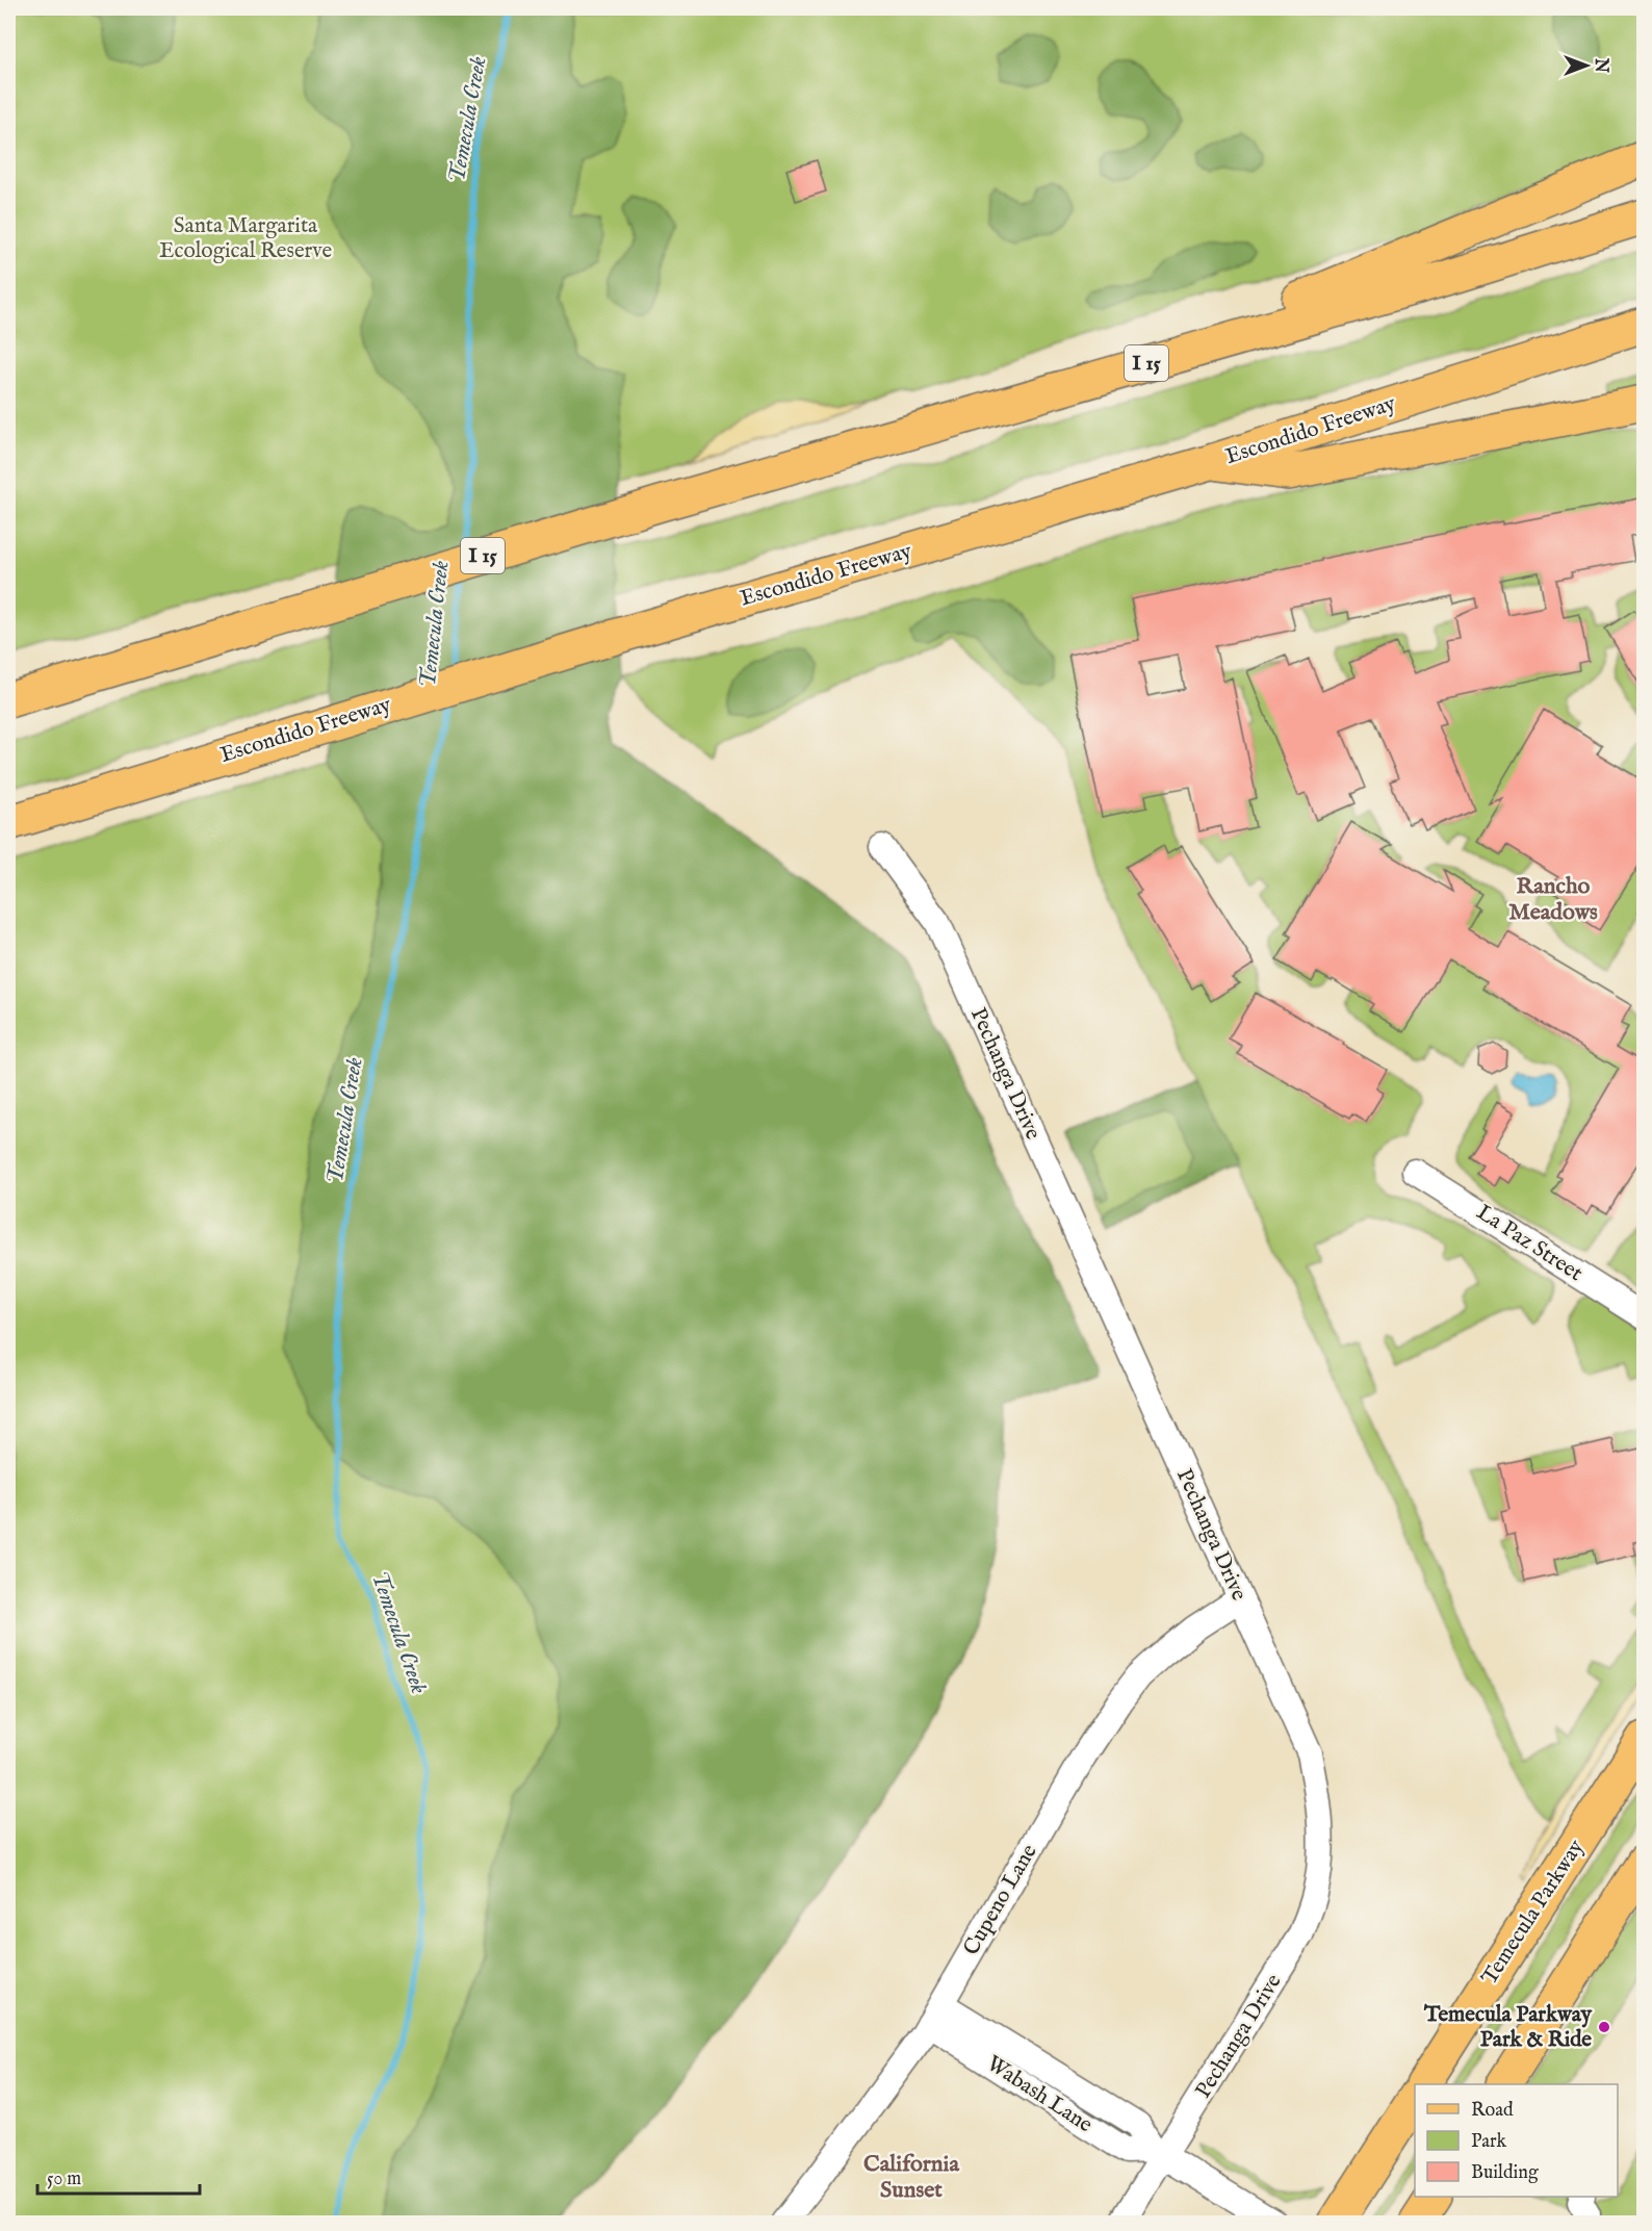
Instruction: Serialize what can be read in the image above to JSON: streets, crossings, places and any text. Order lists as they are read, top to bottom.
{
  "streets": {
    "main road": ["I 15", "Escondido Freeway", "Temecula Parkway"],
    "street": [
      "Pechanga Drive",
      "La Paz Street",
      "Cupeno Lane",
      "Wabash Lane"
    ]
  },
  "crossings": [
    ["Pechanga Drive", "Cupeno Lane"],
    ["Pechanga Drive", "Wabash Lane"],
    ["Cupeno Lane", "Wabash Lane"]
  ],
  "districts": ["Rancho Meadows", "California Sunset"],
  "water": ["Temecula Creek"],
  "parks": ["Santa Margarita Ecological Reserve"],
  "places": ["Temecula Parkway Park & Ride"],
  "legend": ["Road", "Park", "Building"],
  "scale_bar": "50 m",
  "north": "right"
}
